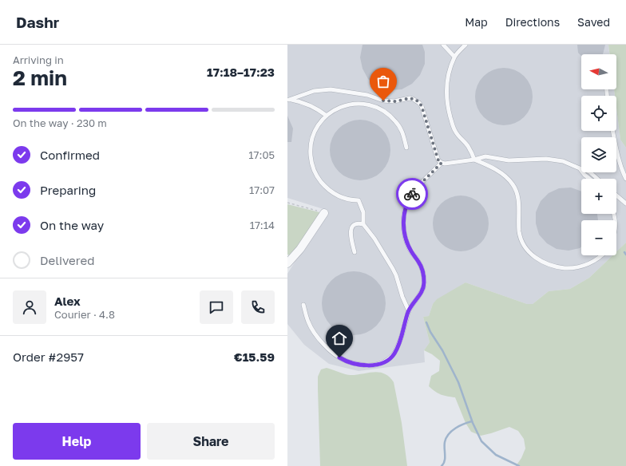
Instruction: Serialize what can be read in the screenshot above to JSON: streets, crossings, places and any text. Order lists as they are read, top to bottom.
{
  "north": "left",
  "page": {
    "header": "Dashr",
    "nav": ["Map", "Directions", "Saved"],
    "heading": ["2 min", "Arriving in", "17:18–17:23"],
    "panel": [
      "Alex",
      "Courier · 4.8",
      "Order #2957",
      "€15.59"
    ],
    "map_buttons": ["+", "−"],
    "bar": "On the way · 230 m",
    "list": [
      ["Confirmed", "17:05"],
      ["Preparing", "17:07"],
      ["On the way", "17:14"],
      "Delivered"
    ],
    "buttons": ["Help", "Share"]
  }
}
